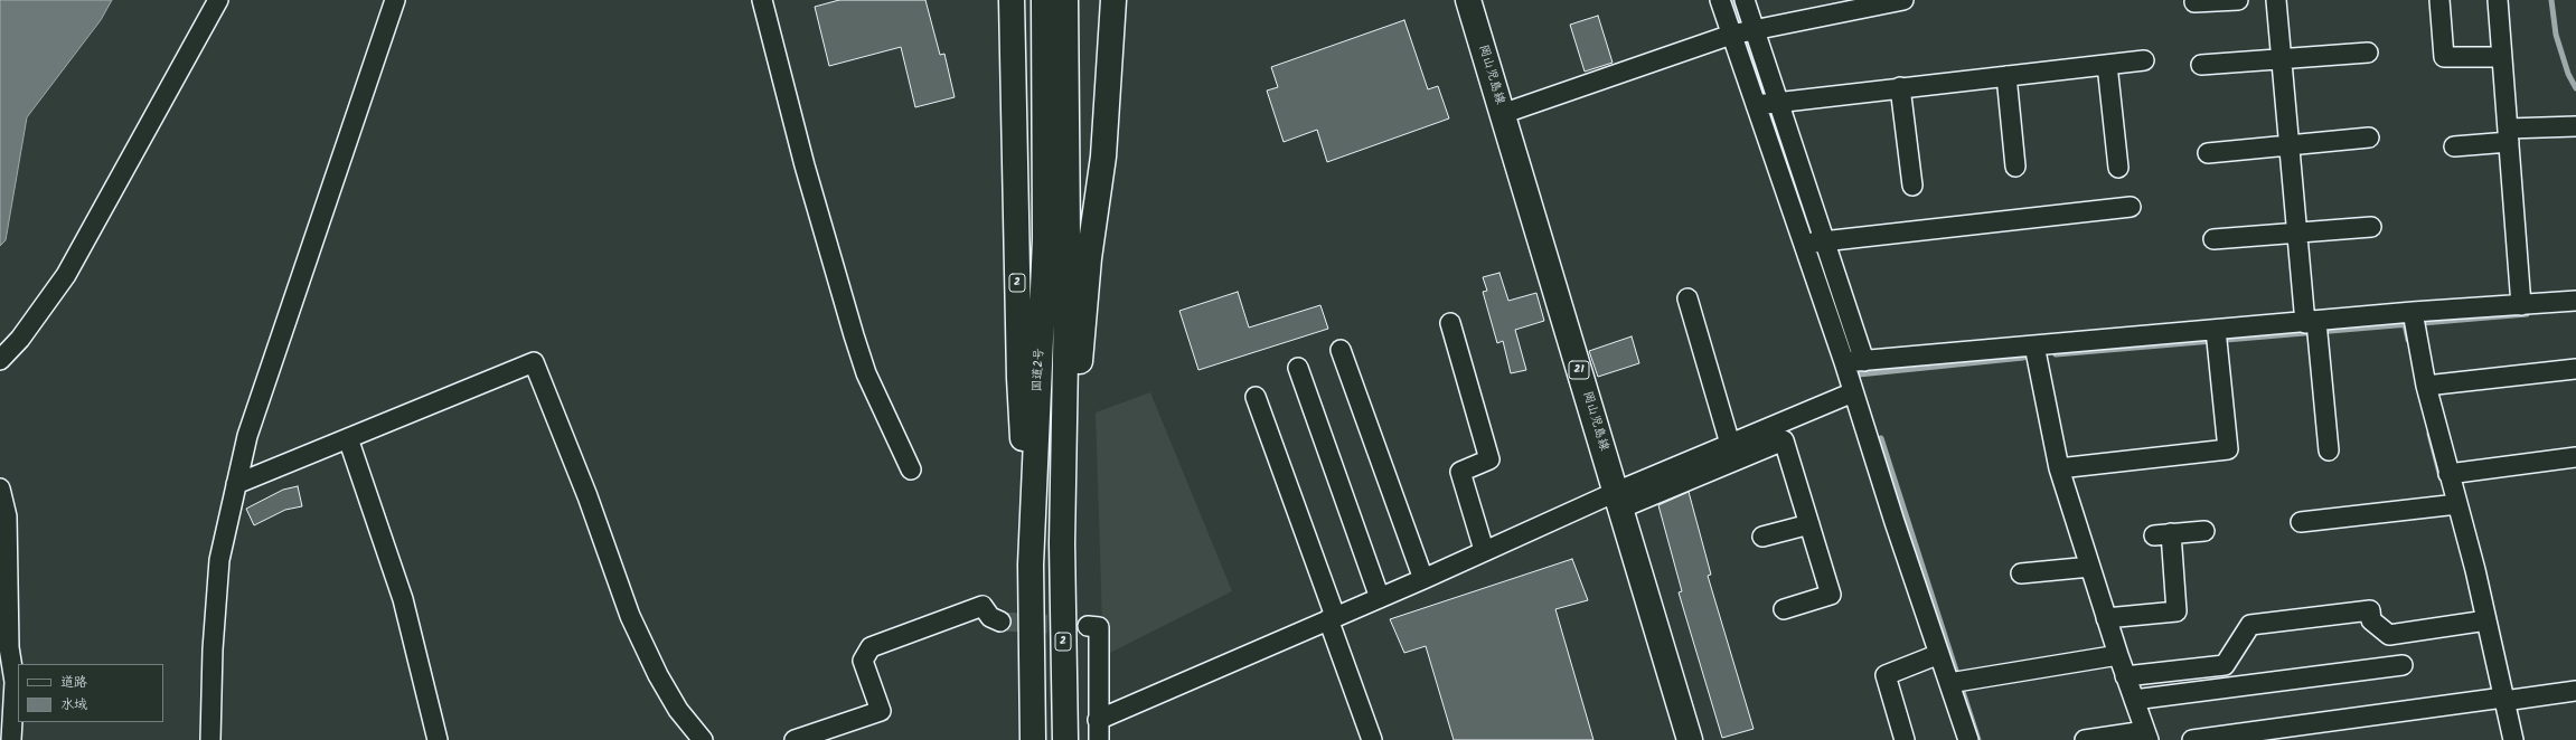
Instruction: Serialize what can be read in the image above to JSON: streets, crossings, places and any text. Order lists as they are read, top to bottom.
{
  "streets": {
    "main road": [
      "岡山児島線",
      "2",
      "国道2号",
      "21"
    ]
  },
  "crossings": [
    ["2", "国道2号"]
  ],
  "legend": ["道路", "水域"]
}
